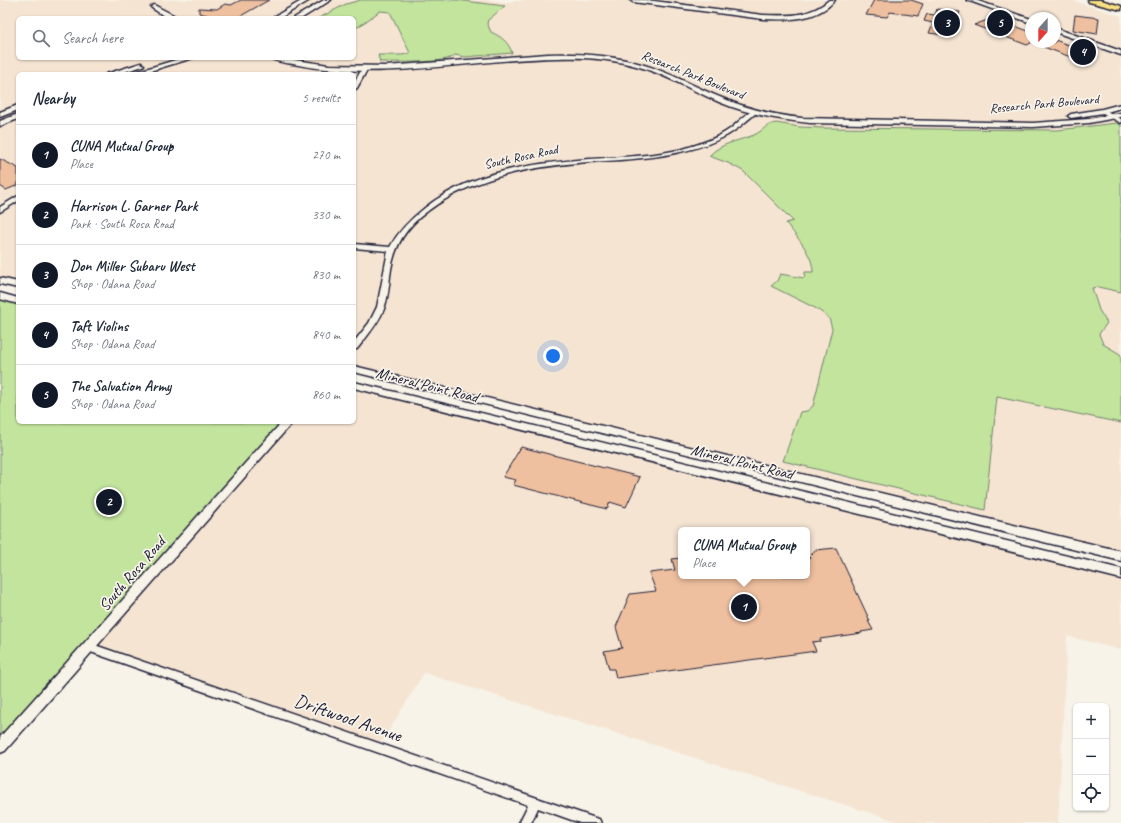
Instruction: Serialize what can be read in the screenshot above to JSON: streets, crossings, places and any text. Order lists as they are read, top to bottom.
{
  "streets": {
    "main road": ["Mineral Point Road"],
    "street": ["Research Park Boulevard", "South Rosa Road", "Driftwood Avenue"]
  },
  "crossings": [
    ["Research Park Boulevard", "South Rosa Road"],
    ["South Rosa Road", "Driftwood Avenue"]
  ],
  "north": "bottom",
  "page": {
    "pins": [
      "3",
      "5",
      "4",
      "2",
      "1"
    ],
    "search": "Search here",
    "heading": ["Nearby", "5 results"],
    "list": [
      {
        "mark": "1",
        "name": "CUNA Mutual Group",
        "note": "Place",
        "value": "270 m"
      },
      {
        "mark": "2",
        "name": "Harrison L. Garner Park",
        "note": "Park · South Rosa Road",
        "value": "330 m"
      },
      {
        "mark": "3",
        "name": "Don Miller Subaru West",
        "note": "Shop · Odana Road",
        "value": "830 m"
      },
      {
        "mark": "4",
        "name": "Taft Violins",
        "note": "Shop · Odana Road",
        "value": "840 m"
      },
      {
        "mark": "5",
        "name": "The Salvation Army",
        "note": "Shop · Odana Road",
        "value": "860 m"
      }
    ],
    "popup": ["CUNA Mutual Group", "Place"],
    "map_buttons": ["+", "−"]
  }
}
